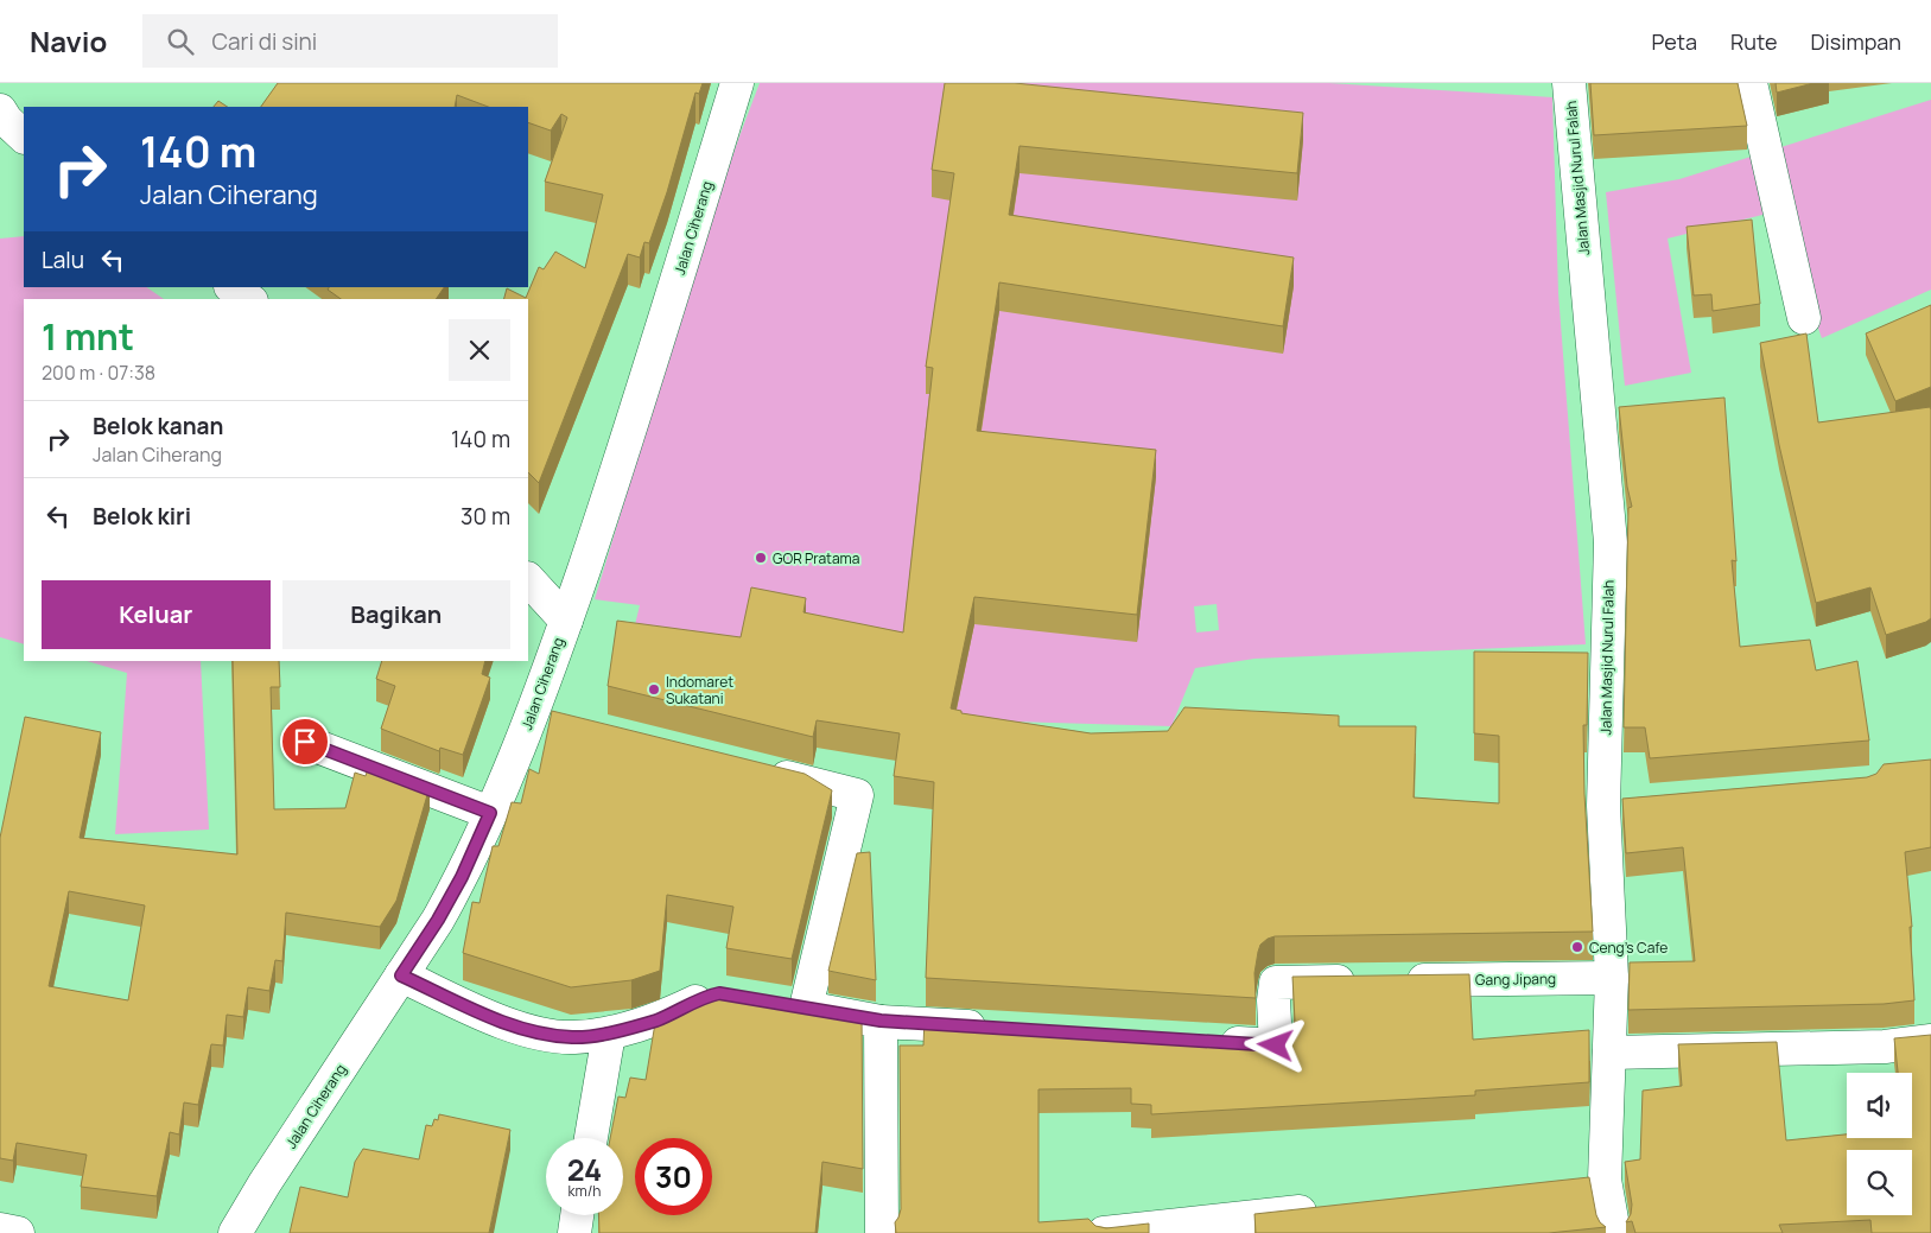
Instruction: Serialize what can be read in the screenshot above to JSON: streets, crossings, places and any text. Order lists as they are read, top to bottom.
{
  "streets": {
    "street": ["Jalan Masjid Nurul Falah", "Jalan Ciherang", "Gang Jipang"]
  },
  "crossings": [
    ["Jalan Masjid Nurul Falah", "Gang Jipang"]
  ],
  "places": ["GOR Pratama", "Indomaret Sukatani", "Ceng's Cafe"],
  "page": {
    "header": "Navio",
    "search": "Cari di sini",
    "nav": ["Peta", "Rute", "Disimpan"],
    "turn": ["140 m", "Jalan Ciherang"],
    "then": "Lalu",
    "heading": ["1 mnt", "200 m · 07:38"],
    "list": [
      {
        "name": "Belok kanan",
        "note": "Jalan Ciherang",
        "value": "140 m"
      },
      {
        "name": "Belok kiri",
        "value": "30 m"
      }
    ],
    "buttons": ["Keluar", "Bagikan"],
    "speed": "24 km/h",
    "limit": "30"
  }
}
